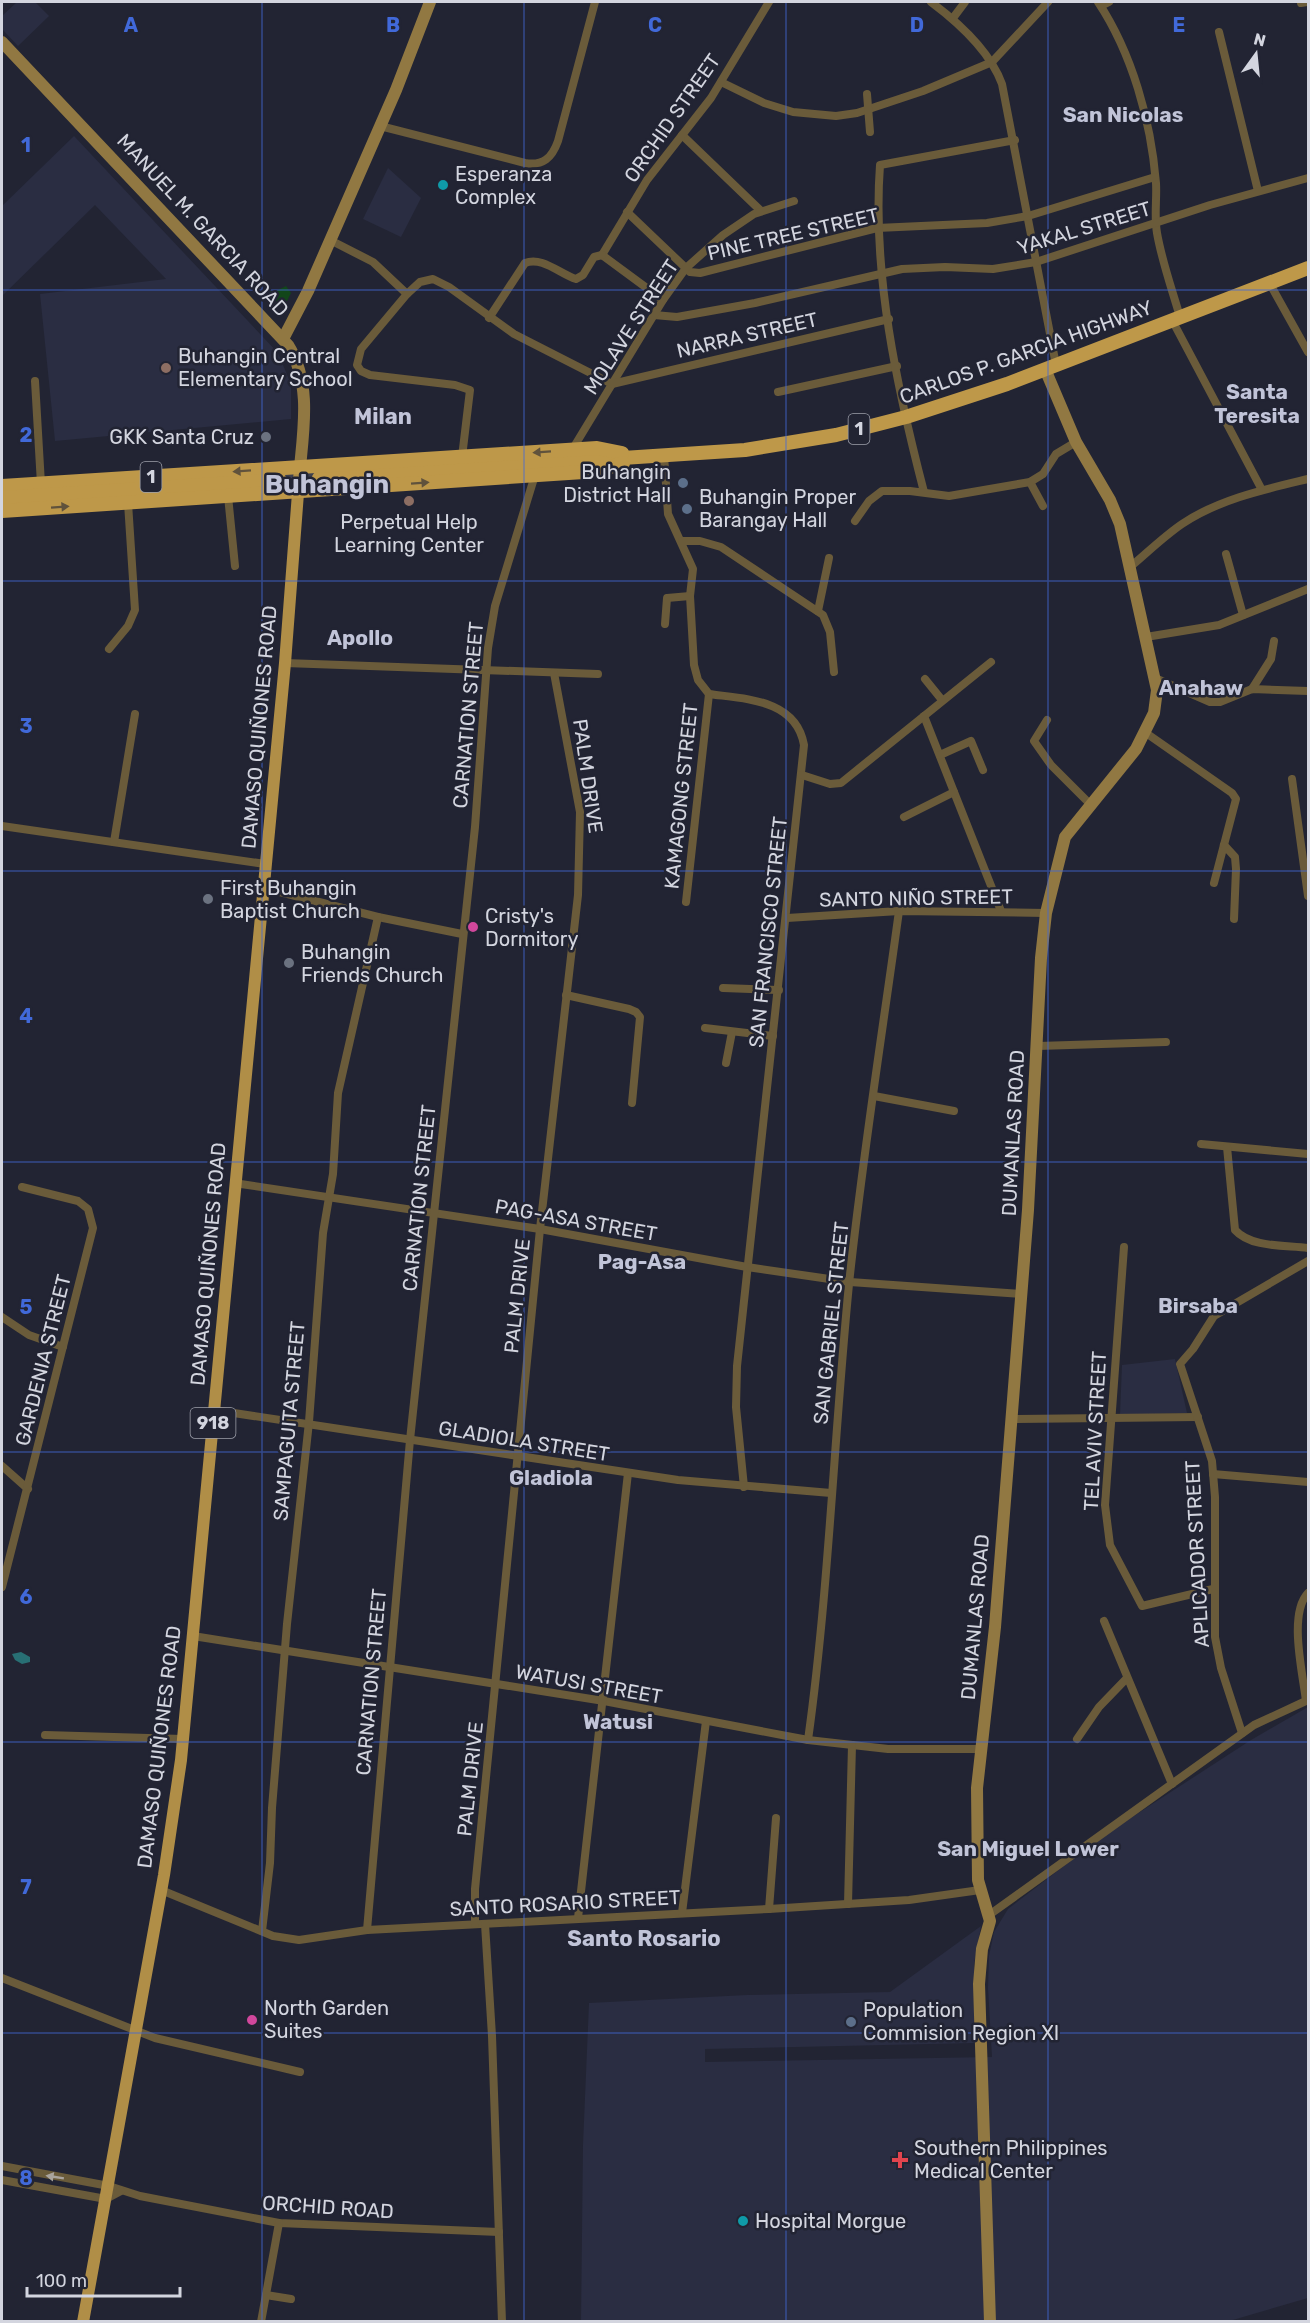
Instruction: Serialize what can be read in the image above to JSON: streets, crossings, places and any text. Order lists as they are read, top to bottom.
{
  "streets": {
    "highway": ["CARLOS P. GARCIA HIGHWAY", "1"],
    "main road": [
      "MANUEL M. GARCIA ROAD",
      "DAMASO QUIÑONES ROAD",
      "DUMANLAS ROAD",
      "918"
    ],
    "street": [
      "ORCHID STREET",
      "YAKAL STREET",
      "PINE TREE STREET",
      "MOLAVE STREET",
      "NARRA STREET",
      "CARNATION STREET",
      "PALM DRIVE",
      "KAMAGONG STREET",
      "SANTO NIÑO STREET",
      "SAN FRANCISCO STREET",
      "PAG-ASA STREET",
      "SAN GABRIEL STREET",
      "GARDENIA STREET",
      "SAMPAGUITA STREET",
      "TEL AVIV STREET",
      "GLADIOLA STREET",
      "APLICADOR STREET",
      "WATUSI STREET",
      "SANTO ROSARIO STREET",
      "ORCHID ROAD"
    ]
  },
  "crossings": [
    ["MANUEL M. GARCIA ROAD", "CARLOS P. GARCIA HIGHWAY"],
    ["MANUEL M. GARCIA ROAD", "918"],
    ["YAKAL STREET", "MOLAVE STREET"],
    ["PINE TREE STREET", "MOLAVE STREET"],
    ["MOLAVE STREET", "NARRA STREET"],
    ["MOLAVE STREET", "CARLOS P. GARCIA HIGHWAY"],
    ["CARLOS P. GARCIA HIGHWAY", "CARNATION STREET"],
    ["CARLOS P. GARCIA HIGHWAY", "DAMASO QUIÑONES ROAD"],
    ["CARLOS P. GARCIA HIGHWAY", "DUMANLAS ROAD"],
    ["CARLOS P. GARCIA HIGHWAY", "918"],
    ["CARNATION STREET", "PAG-ASA STREET"],
    ["CARNATION STREET", "GLADIOLA STREET"],
    ["CARNATION STREET", "WATUSI STREET"],
    ["CARNATION STREET", "SANTO ROSARIO STREET"],
    ["DAMASO QUIÑONES ROAD", "PAG-ASA STREET"],
    ["DAMASO QUIÑONES ROAD", "918"],
    ["DAMASO QUIÑONES ROAD", "GLADIOLA STREET"],
    ["DAMASO QUIÑONES ROAD", "WATUSI STREET"],
    ["DAMASO QUIÑONES ROAD", "SANTO ROSARIO STREET"],
    ["DAMASO QUIÑONES ROAD", "ORCHID ROAD"],
    ["PALM DRIVE", "PAG-ASA STREET"],
    ["PALM DRIVE", "GLADIOLA STREET"],
    ["PALM DRIVE", "WATUSI STREET"],
    ["PALM DRIVE", "SANTO ROSARIO STREET"],
    ["KAMAGONG STREET", "SAN FRANCISCO STREET"],
    ["SANTO NIÑO STREET", "SAN FRANCISCO STREET"],
    ["SANTO NIÑO STREET", "DUMANLAS ROAD"],
    ["SANTO NIÑO STREET", "SAN GABRIEL STREET"],
    ["SAN FRANCISCO STREET", "PAG-ASA STREET"],
    ["SAN FRANCISCO STREET", "GLADIOLA STREET"],
    ["DUMANLAS ROAD", "PAG-ASA STREET"],
    ["DUMANLAS ROAD", "WATUSI STREET"],
    ["DUMANLAS ROAD", "SANTO ROSARIO STREET"],
    ["PAG-ASA STREET", "SAN GABRIEL STREET"],
    ["PAG-ASA STREET", "SAMPAGUITA STREET"],
    ["SAN GABRIEL STREET", "GLADIOLA STREET"],
    ["SAN GABRIEL STREET", "WATUSI STREET"],
    ["SAMPAGUITA STREET", "GLADIOLA STREET"],
    ["SAMPAGUITA STREET", "WATUSI STREET"],
    ["SAMPAGUITA STREET", "SANTO ROSARIO STREET"],
    ["TEL AVIV STREET", "APLICADOR STREET"]
  ],
  "districts": [
    "San Nicolas",
    "Santa Teresita",
    "Milan",
    "Buhangin",
    "Apollo",
    "Anahaw",
    "Pag-Asa",
    "Birsaba",
    "Gladiola",
    "Watusi",
    "San Miguel Lower",
    "Santo Rosario"
  ],
  "places": {
    "other": [
      "Esperanza Complex",
      "Buhangin Central Elementary School",
      "GKK Santa Cruz",
      "Buhangin District Hall",
      "Perpetual Help Learning Center",
      "Buhangin Proper Barangay Hall",
      "First Buhangin Baptist Church",
      "Cristy's Dormitory",
      "Buhangin Friends Church",
      "North Garden Suites",
      "Population Commision Region XI",
      "Hospital Morgue"
    ],
    "health": ["Southern Philippines Medical Center"]
  },
  "scale_bar": "100 m",
  "north": "top",
  "grid": {
    "columns": [
      "A",
      "B",
      "C",
      "D",
      "E"
    ],
    "rows": [
      "1",
      "2",
      "3",
      "4",
      "5",
      "6",
      "7",
      "8"
    ]
  }
}
